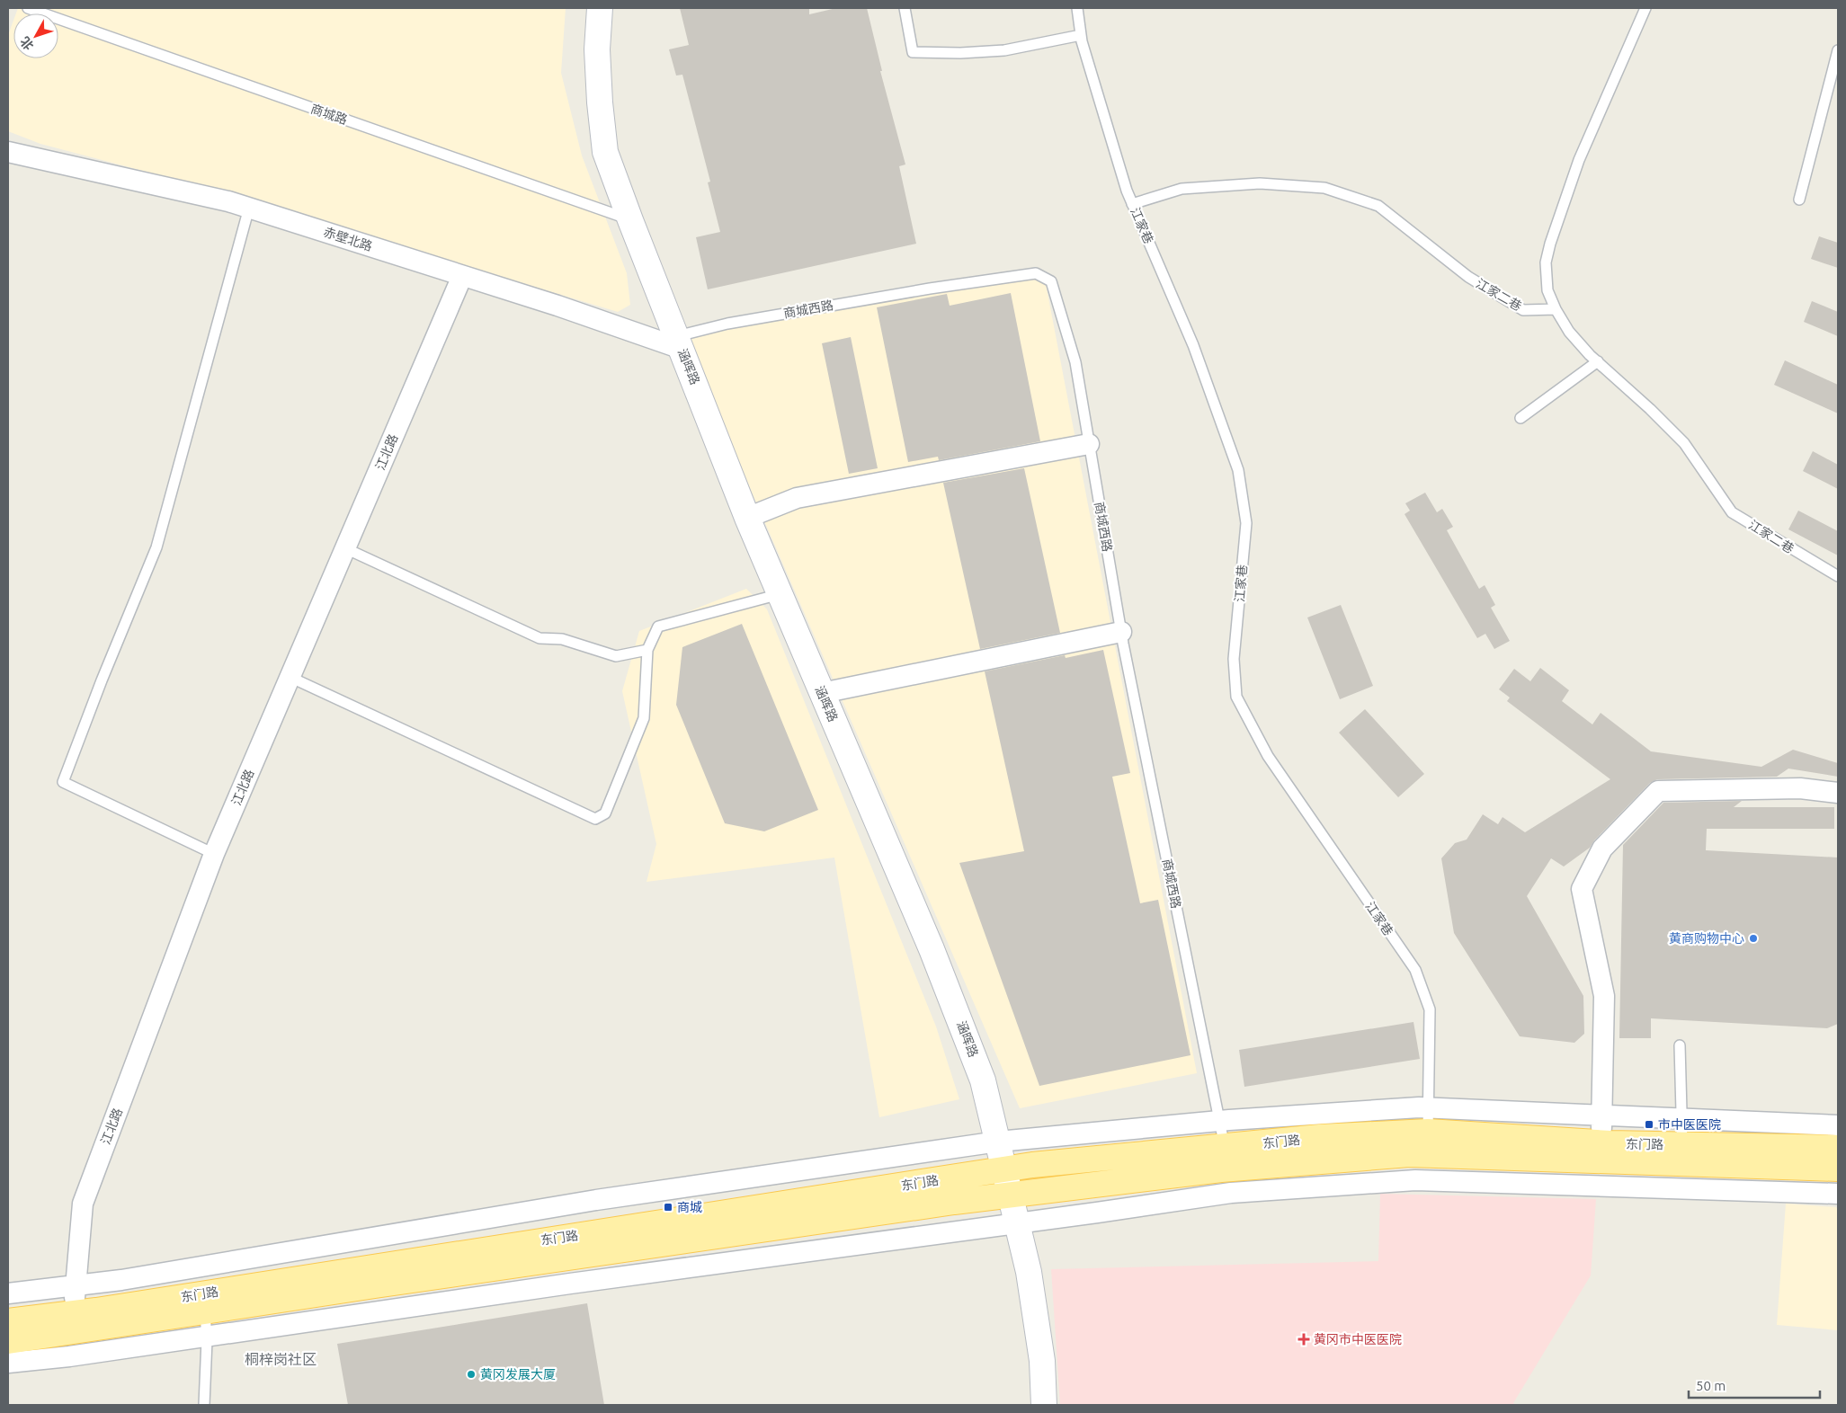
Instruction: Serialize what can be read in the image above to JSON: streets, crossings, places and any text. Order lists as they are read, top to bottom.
{
  "streets": {
    "main road": ["东门路"],
    "street": ["赤壁北路", "涵晖路", "江北路"],
    "lane": [
      "商城路",
      "江家巷",
      "江家二巷",
      "商城西路"
    ]
  },
  "crossings": [
    ["商城路", "涵晖路"],
    ["江家巷", "江家二巷"],
    ["江家巷", "东门路"],
    ["赤壁北路", "商城西路"],
    ["赤壁北路", "涵晖路"],
    ["赤壁北路", "江北路"],
    ["商城西路", "涵晖路"],
    ["商城西路", "东门路"],
    ["涵晖路", "东门路"],
    ["江北路", "东门路"]
  ],
  "districts": ["桐梓岗社区"],
  "places": {
    "other": ["黄商购物中心", "黄冈发展大厦"],
    "transit": ["市中医医院", "商城"],
    "health": ["黄冈市中医医院"]
  },
  "scale_bar": "50 m",
  "north": "bottom left"
}
